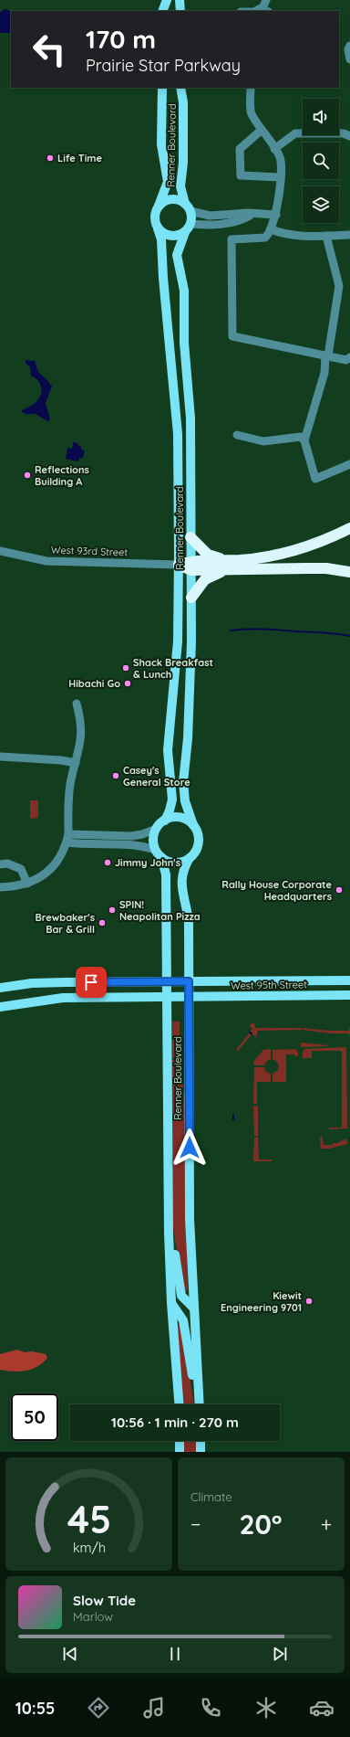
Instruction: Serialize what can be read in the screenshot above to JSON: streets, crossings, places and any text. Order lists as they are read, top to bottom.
{
  "streets": {
    "main road": ["Renner Boulevard", "West 95th Street"],
    "street": ["West 93rd Street"]
  },
  "crossings": [
    ["Renner Boulevard", "West 93rd Street"],
    ["Renner Boulevard", "West 95th Street"]
  ],
  "places": [
    "Life Time",
    "Reflections Building A",
    "Shack Breakfast & Lunch",
    "Hibachi Go",
    "Casey's General Store",
    "Jimmy John's",
    "Rally House Corporate Headquarters",
    "SPIN! Neapolitan Pizza",
    "Brewbaker's Bar & Grill",
    "Kiewit Engineering 9701"
  ],
  "page": {
    "turn": ["170 m", "Prairie Star Parkway"],
    "limit": "50",
    "trip": "10:56 · 1 min · 270 m",
    "tile": "Climate",
    "heat": ["−", "20°", "+"],
    "song": ["Slow Tide", "Marlow"],
    "tabs": "10:55",
    "gauge": ["45", "km/h"]
  }
}
